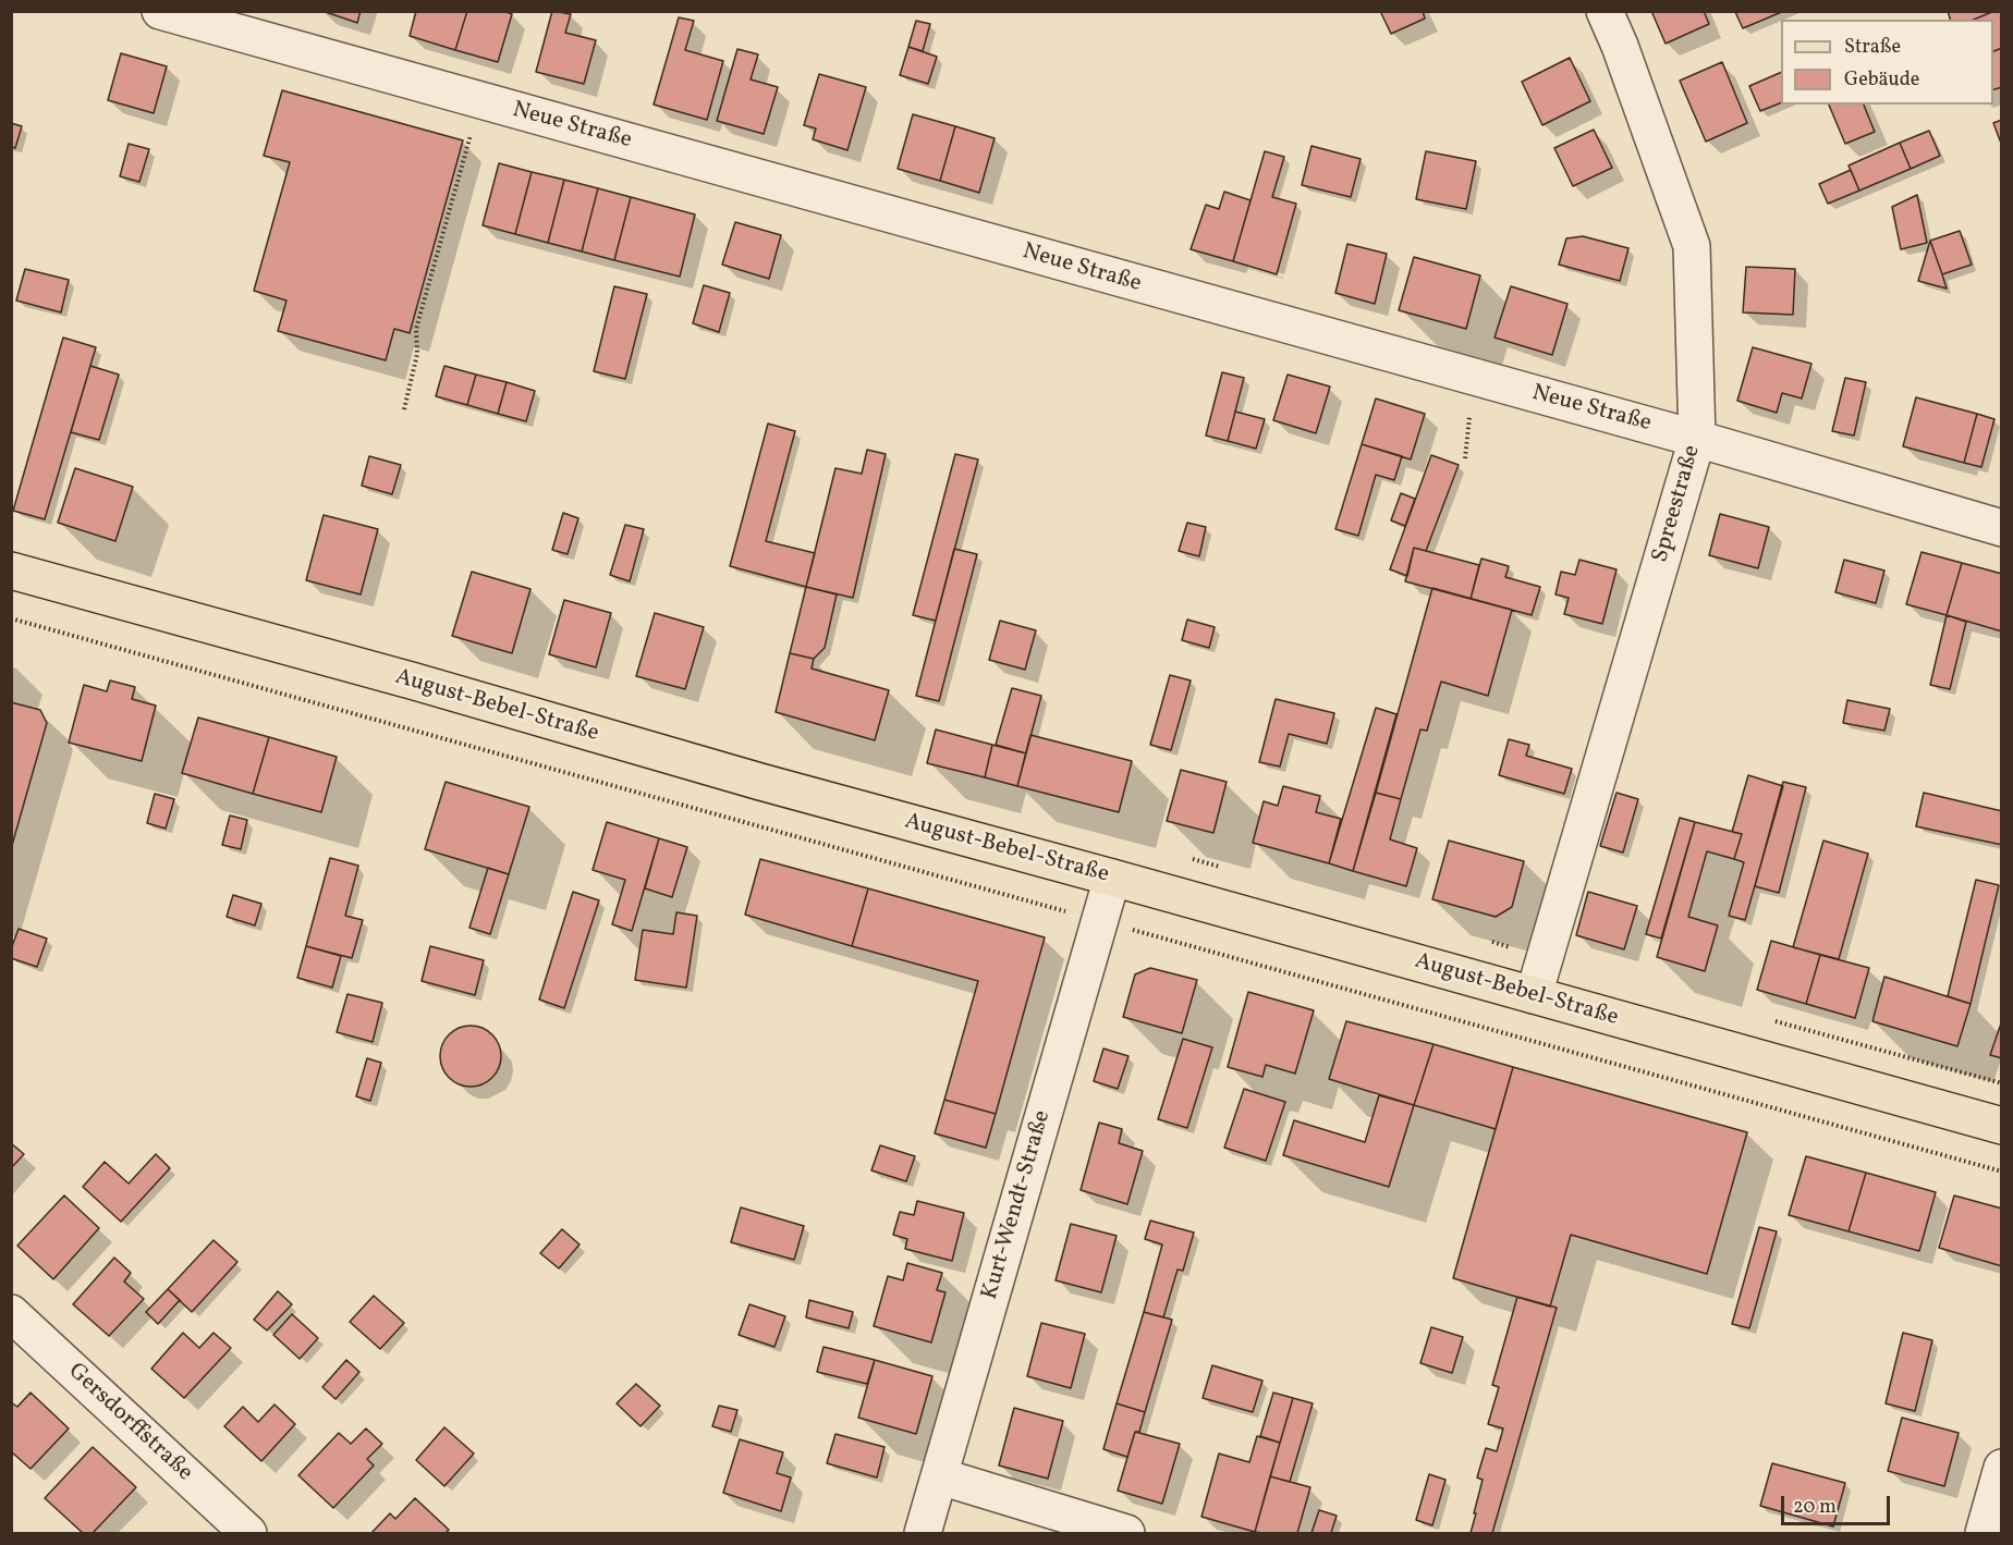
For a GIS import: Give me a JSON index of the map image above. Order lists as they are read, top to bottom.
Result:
{
  "streets": {
    "main road": ["August-Bebel-Straße"],
    "street": [
      "Neue Straße",
      "Spreestraße",
      "Kurt-Wendt-Straße",
      "Gersdorffstraße"
    ]
  },
  "crossings": [
    ["Neue Straße", "Spreestraße"],
    ["Spreestraße", "August-Bebel-Straße"],
    ["August-Bebel-Straße", "Kurt-Wendt-Straße"]
  ],
  "legend": ["Straße", "Gebäude"],
  "scale_bar": "20 m"
}
